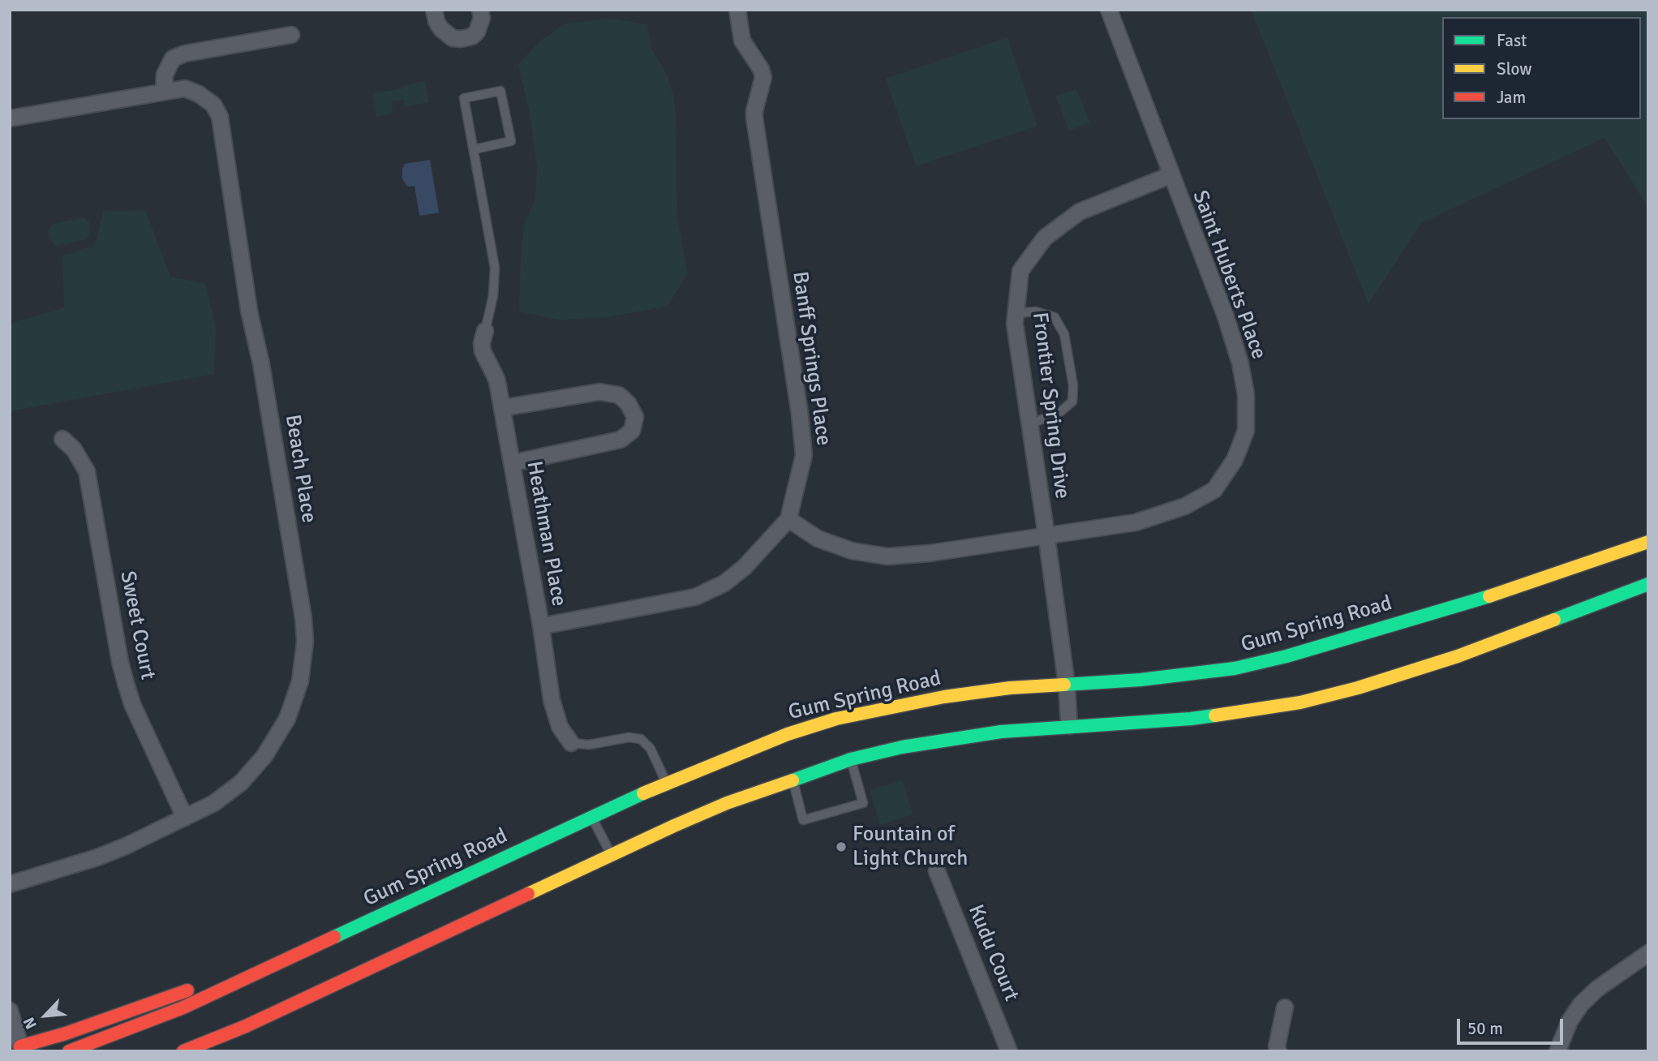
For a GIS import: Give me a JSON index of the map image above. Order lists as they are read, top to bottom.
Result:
{
  "streets": {
    "main road": ["Gum Spring Road"],
    "street": [
      "Saint Huberts Place",
      "Banff Springs Place",
      "Frontier Spring Drive",
      "Beach Place",
      "Heathman Place",
      "Sweet Court",
      "Kudu Court"
    ]
  },
  "crossings": [
    ["Saint Huberts Place", "Banff Springs Place"],
    ["Saint Huberts Place", "Frontier Spring Drive"],
    ["Banff Springs Place", "Heathman Place"],
    ["Frontier Spring Drive", "Gum Spring Road"],
    ["Beach Place", "Sweet Court"]
  ],
  "places": ["Fountain of Light Church"],
  "legend": ["Fast", "Slow", "Jam"],
  "scale_bar": "50 m",
  "north": "bottom left"
}
